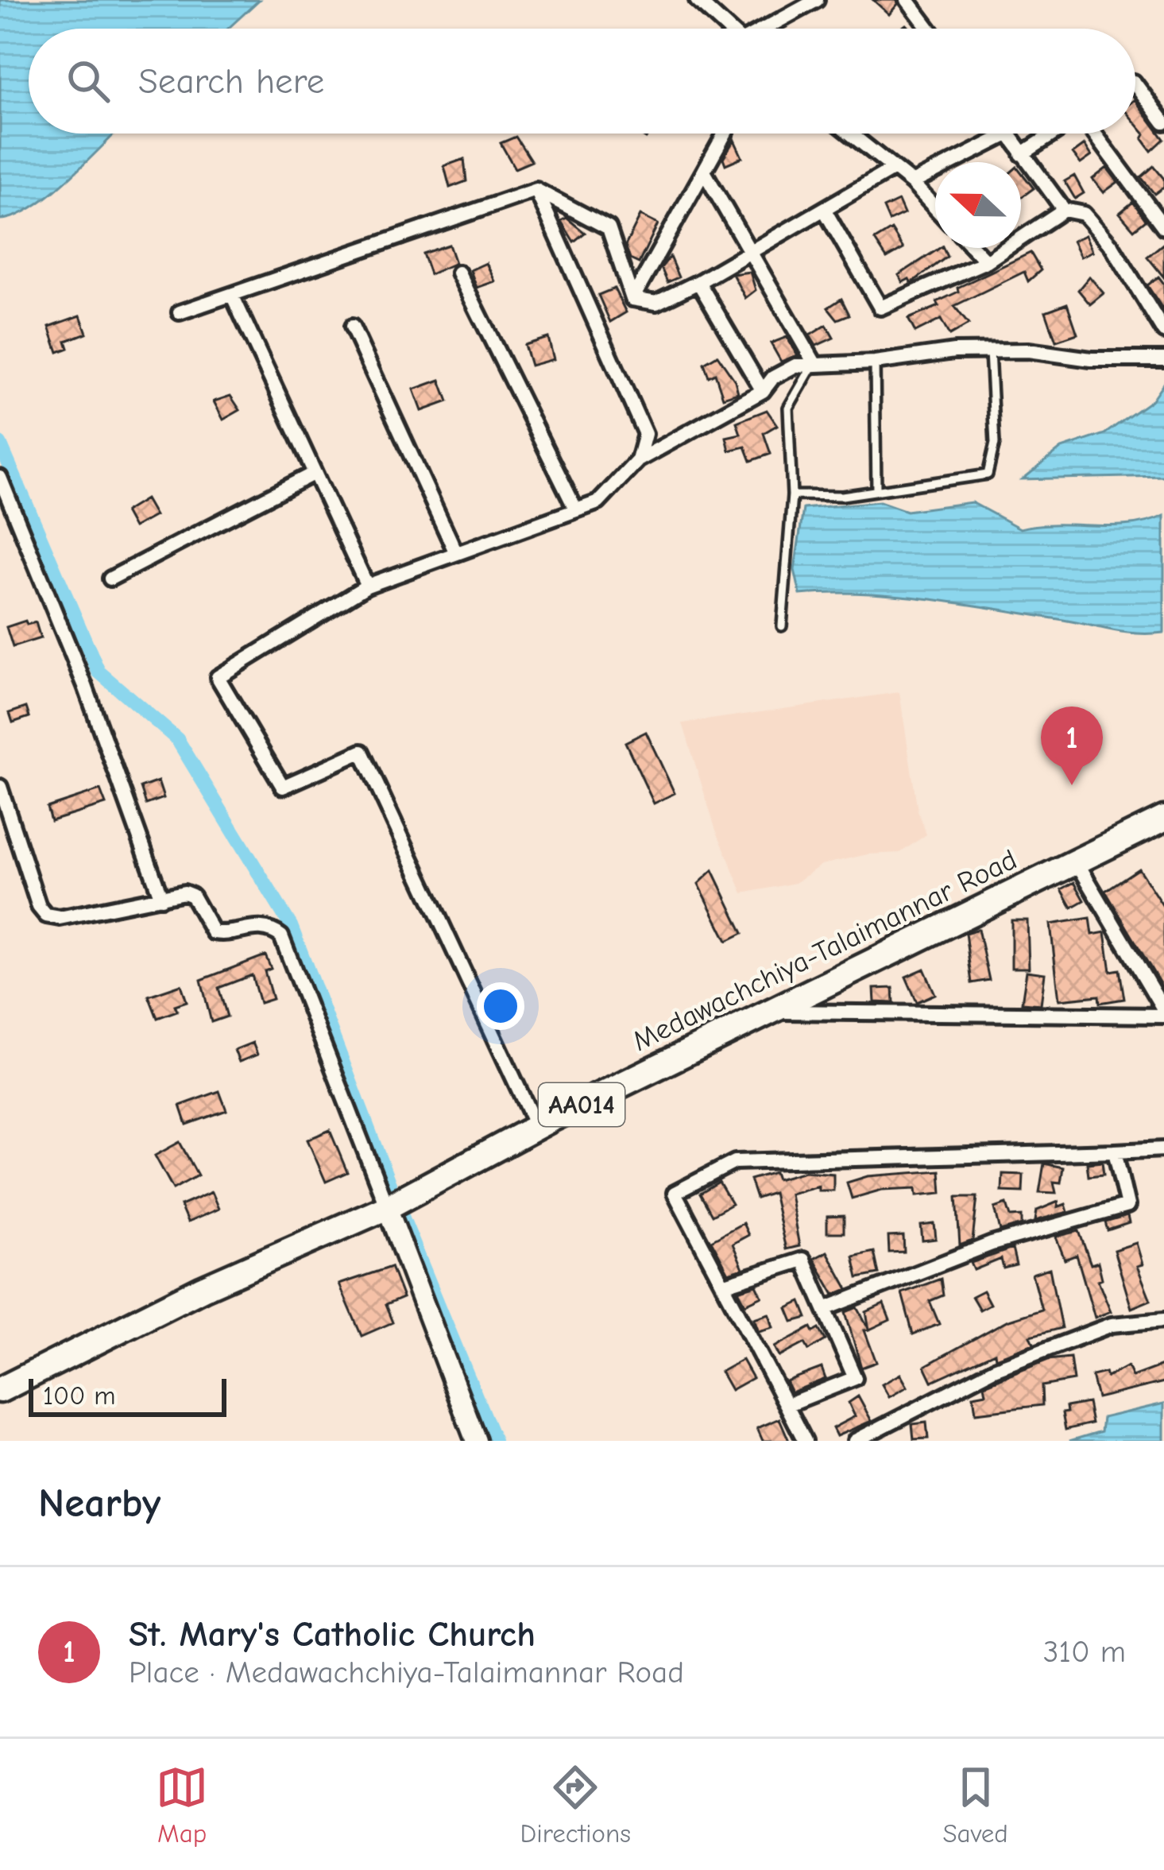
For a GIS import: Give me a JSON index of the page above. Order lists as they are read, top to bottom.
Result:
{
  "streets": {
    "highway": ["Medawachchiya-Talaimannar Road", "AA014"]
  },
  "scale_bar": "100 m",
  "north": "left",
  "page": {
    "search": "Search here",
    "pins": "1",
    "scale": "100 m",
    "heading": "Nearby",
    "list": [
      {
        "mark": "1",
        "name": "St. Mary's Catholic Church",
        "note": "Place · Medawachchiya-Talaimannar Road",
        "value": "310 m"
      }
    ],
    "nav": ["Map", "Directions", "Saved"]
  }
}
